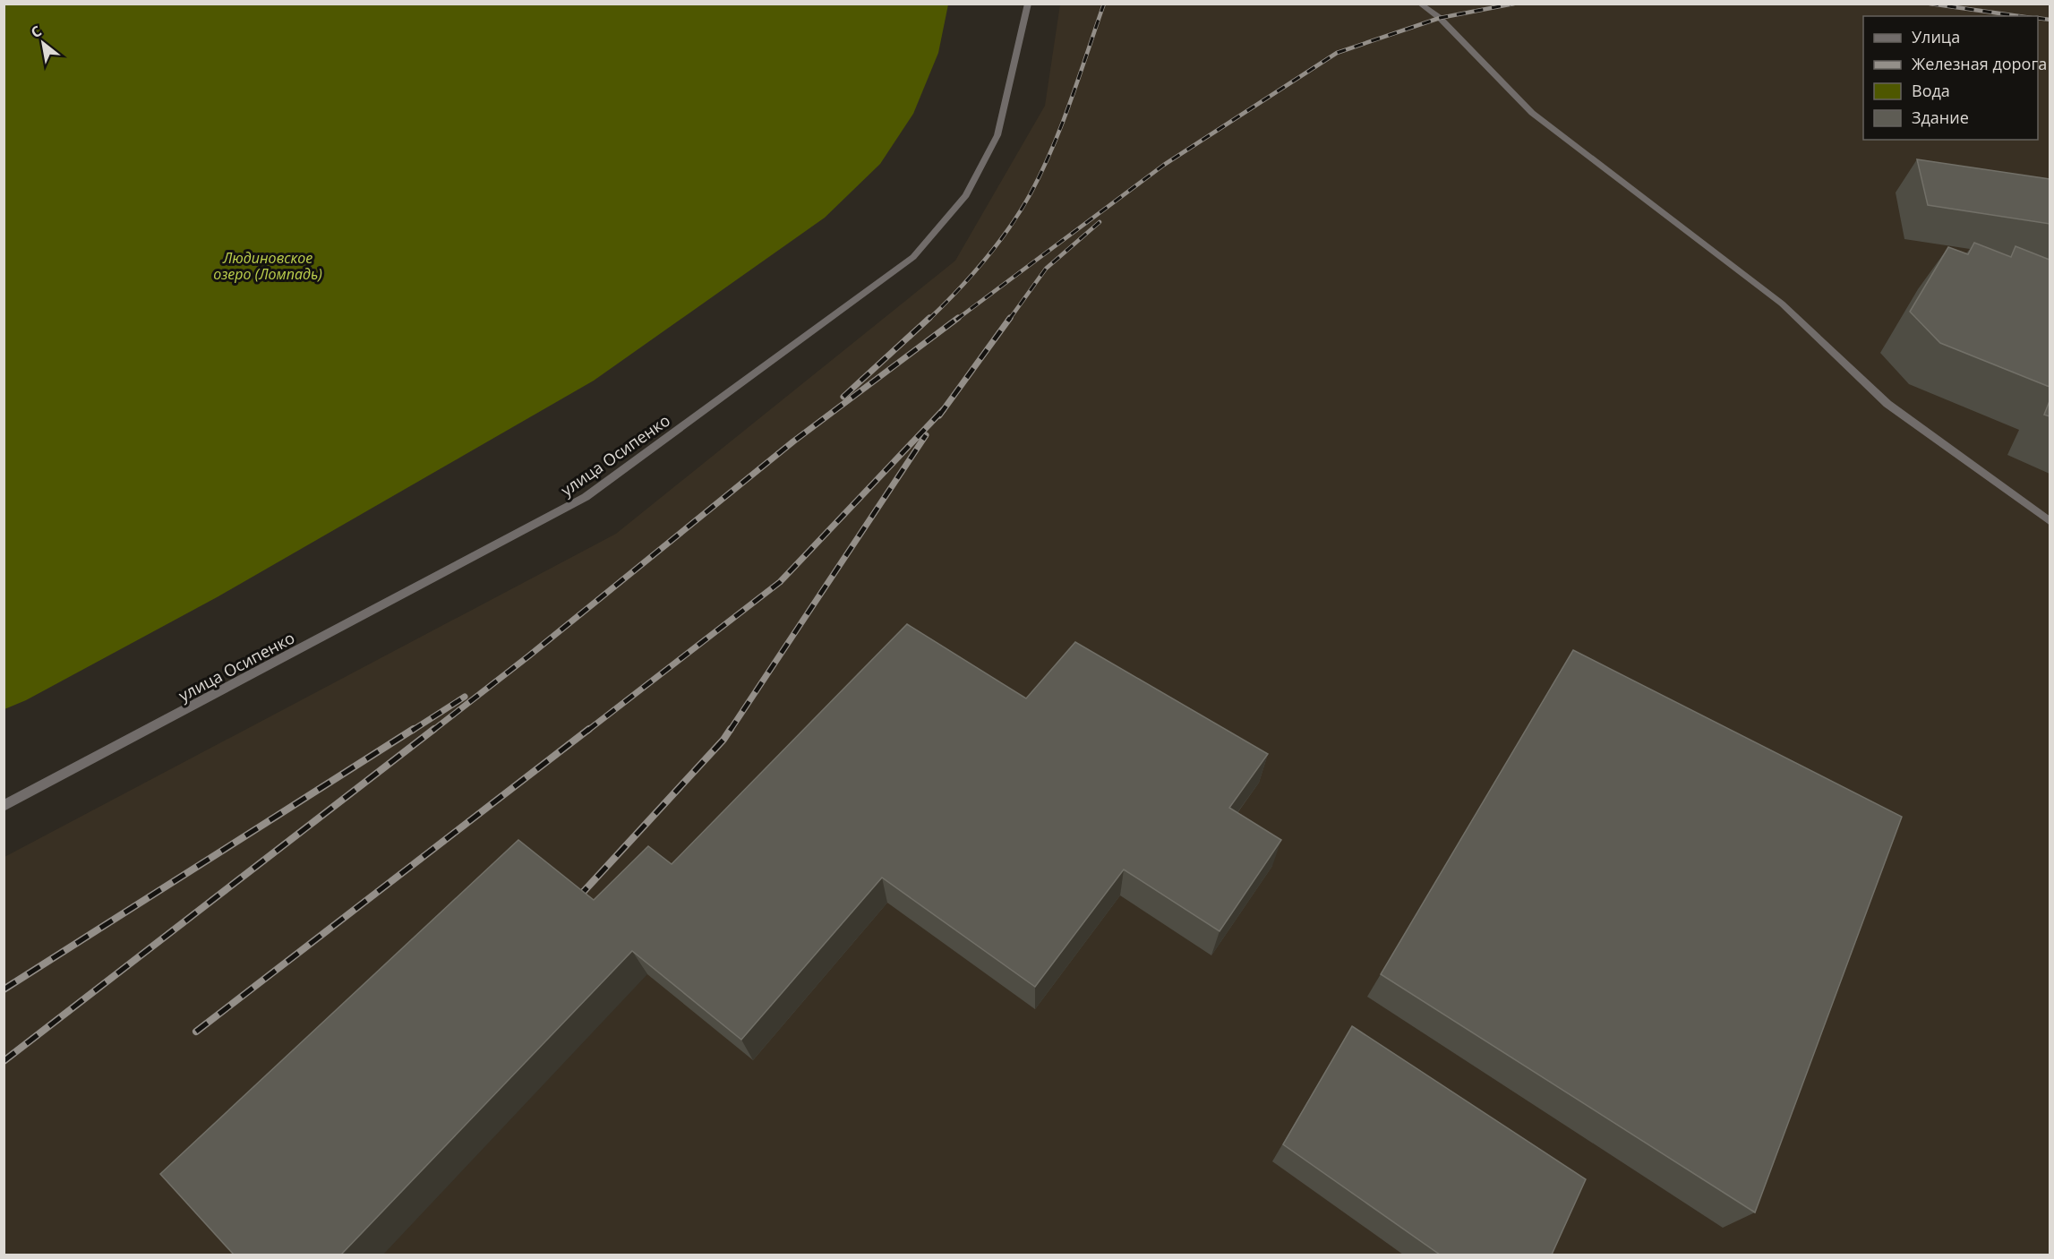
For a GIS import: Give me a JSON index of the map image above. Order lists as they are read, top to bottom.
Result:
{
  "streets": {
    "street": ["улица Осипенко"]
  },
  "water": ["Людиновское озеро (Ломпадь)"],
  "legend": [
    "Улица",
    "Железная дорога",
    "Вода",
    "Здание"
  ],
  "north": "top left"
}
